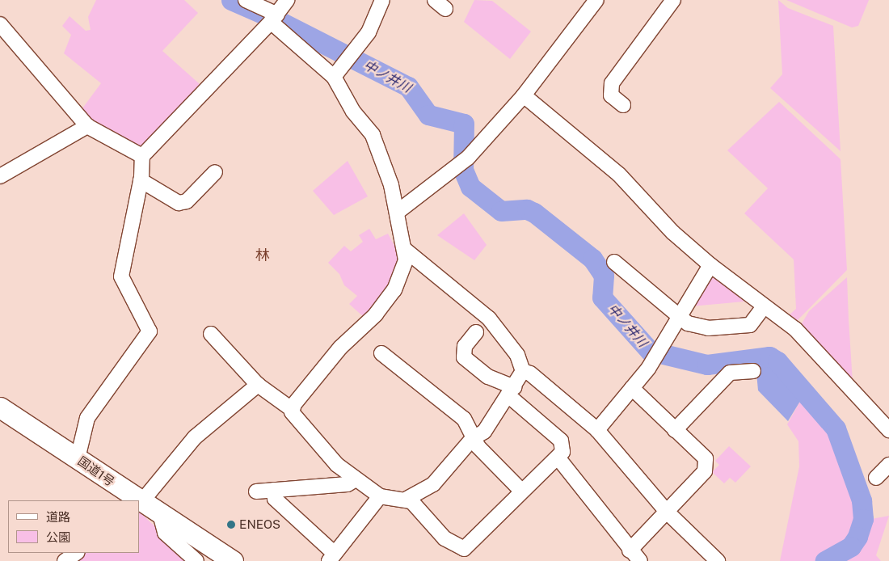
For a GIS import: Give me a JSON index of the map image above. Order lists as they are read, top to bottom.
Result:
{
  "streets": {
    "highway": ["国道1号"]
  },
  "districts": ["林"],
  "water": ["中ノ井川"],
  "places": ["ENEOS"],
  "legend": ["道路", "公園"]
}
